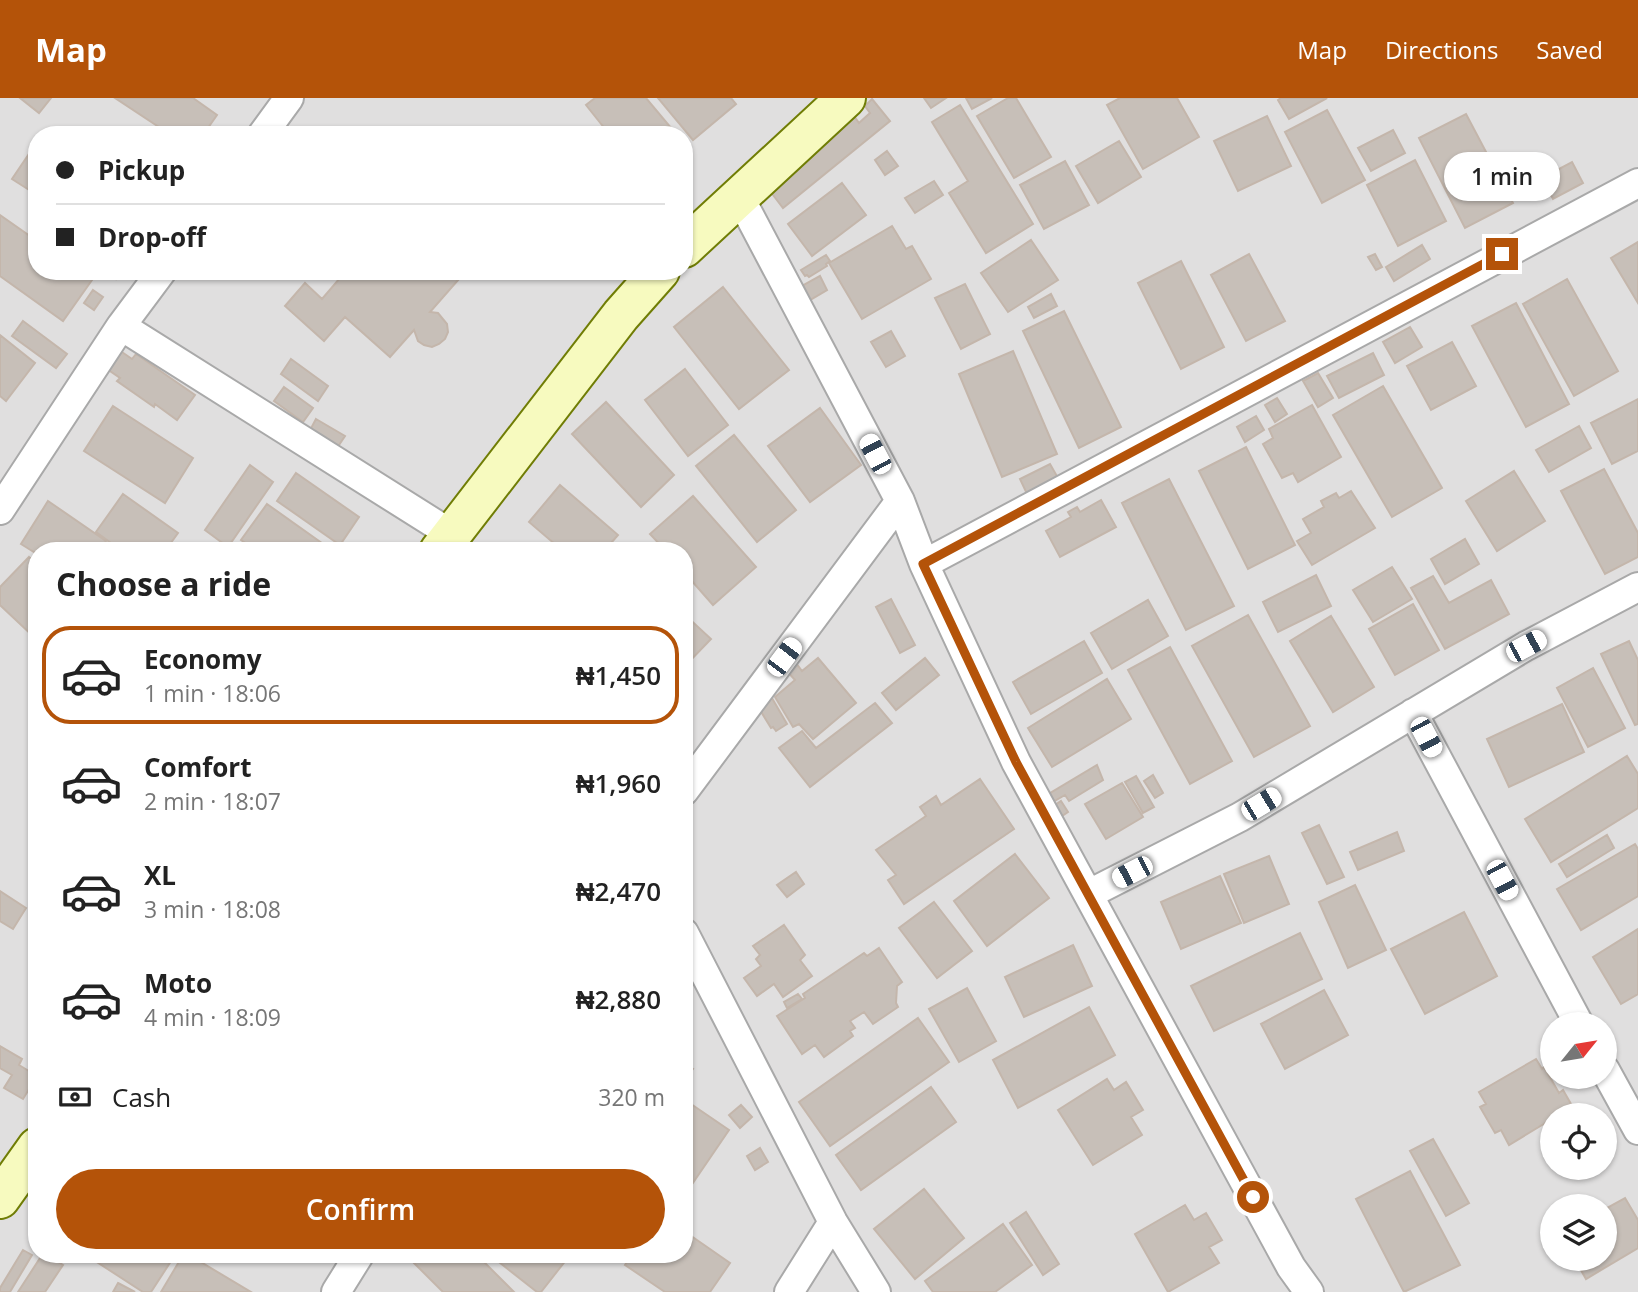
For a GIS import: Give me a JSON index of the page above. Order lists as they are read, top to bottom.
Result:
{
  "north": "top right",
  "page": {
    "header": "Map",
    "nav": ["Map", "Directions", "Saved"],
    "banner": ["Pickup", "Drop-off"],
    "bubble": "1 min",
    "heading": "Choose a ride",
    "list": [
      {
        "name": "Economy",
        "note": "1 min · 18:06",
        "value": "₦1,450"
      },
      {
        "name": "Comfort",
        "note": "2 min · 18:07",
        "value": "₦1,960"
      },
      {
        "name": "XL",
        "note": "3 min · 18:08",
        "value": "₦2,470"
      },
      {
        "name": "Moto",
        "note": "4 min · 18:09",
        "value": "₦2,880"
      }
    ],
    "pay": ["Cash", "320 m"],
    "buttons": "Confirm"
  }
}
